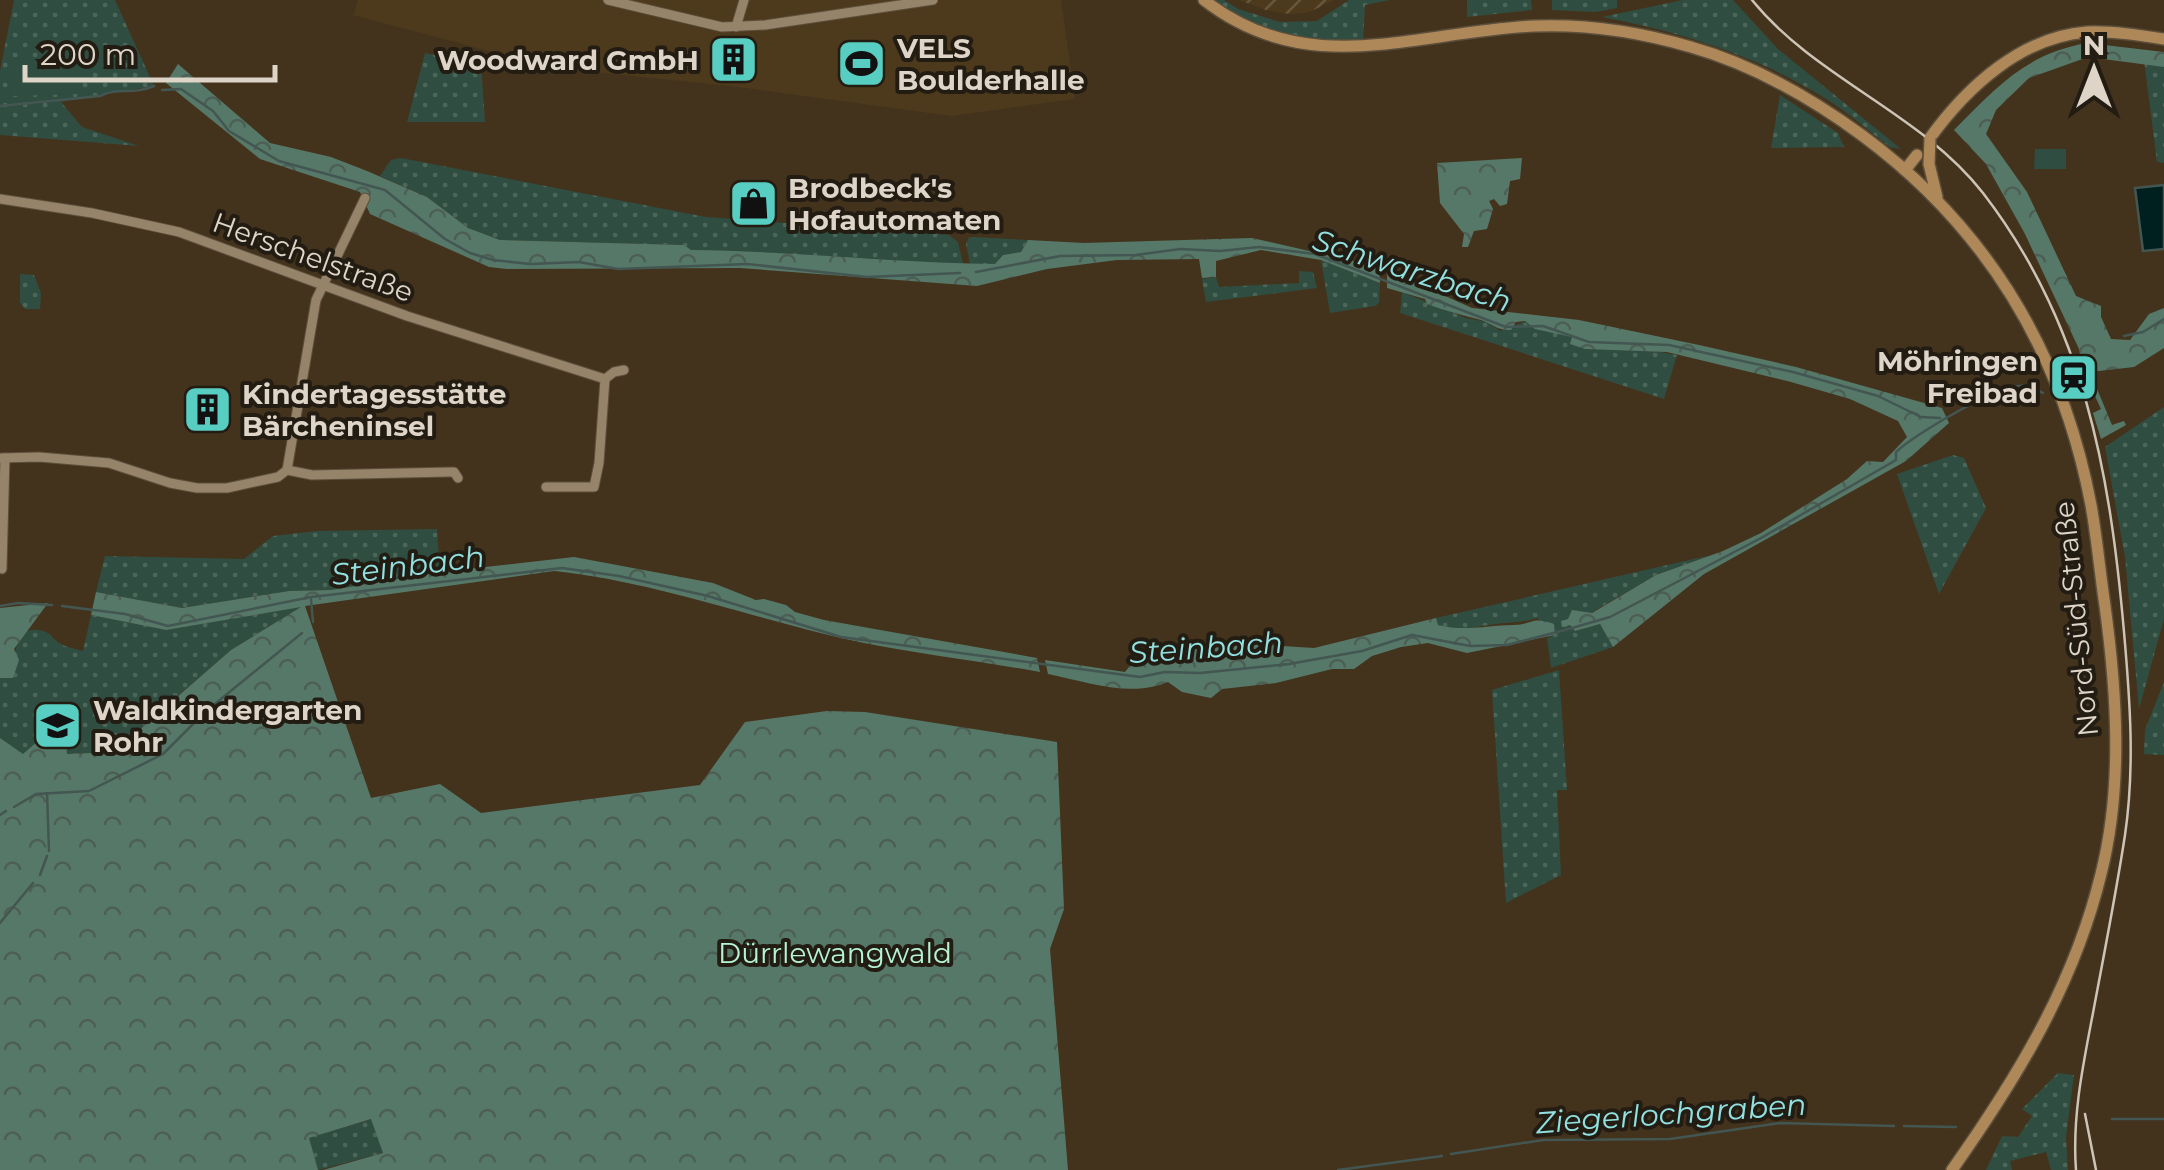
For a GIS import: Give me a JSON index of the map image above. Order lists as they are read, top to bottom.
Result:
{
  "streets": {
    "main road": ["Nord-Süd-Straße"],
    "street": ["Herschelstraße"]
  },
  "water": ["Schwarzbach", "Steinbach", "Ziegerlochgraben"],
  "parks": ["Dürrlewangwald"],
  "places": {
    "building": ["Woodward GmbH", "Kindertagesstätte Bärcheninsel"],
    "sports": ["VELS Boulderhalle"],
    "shop": ["Brodbeck's Hofautomaten"],
    "station": ["Möhringen Freibad"],
    "school or university": ["Waldkindergarten Rohr"]
  },
  "scale_bar": "200 m",
  "north": "top"
}
